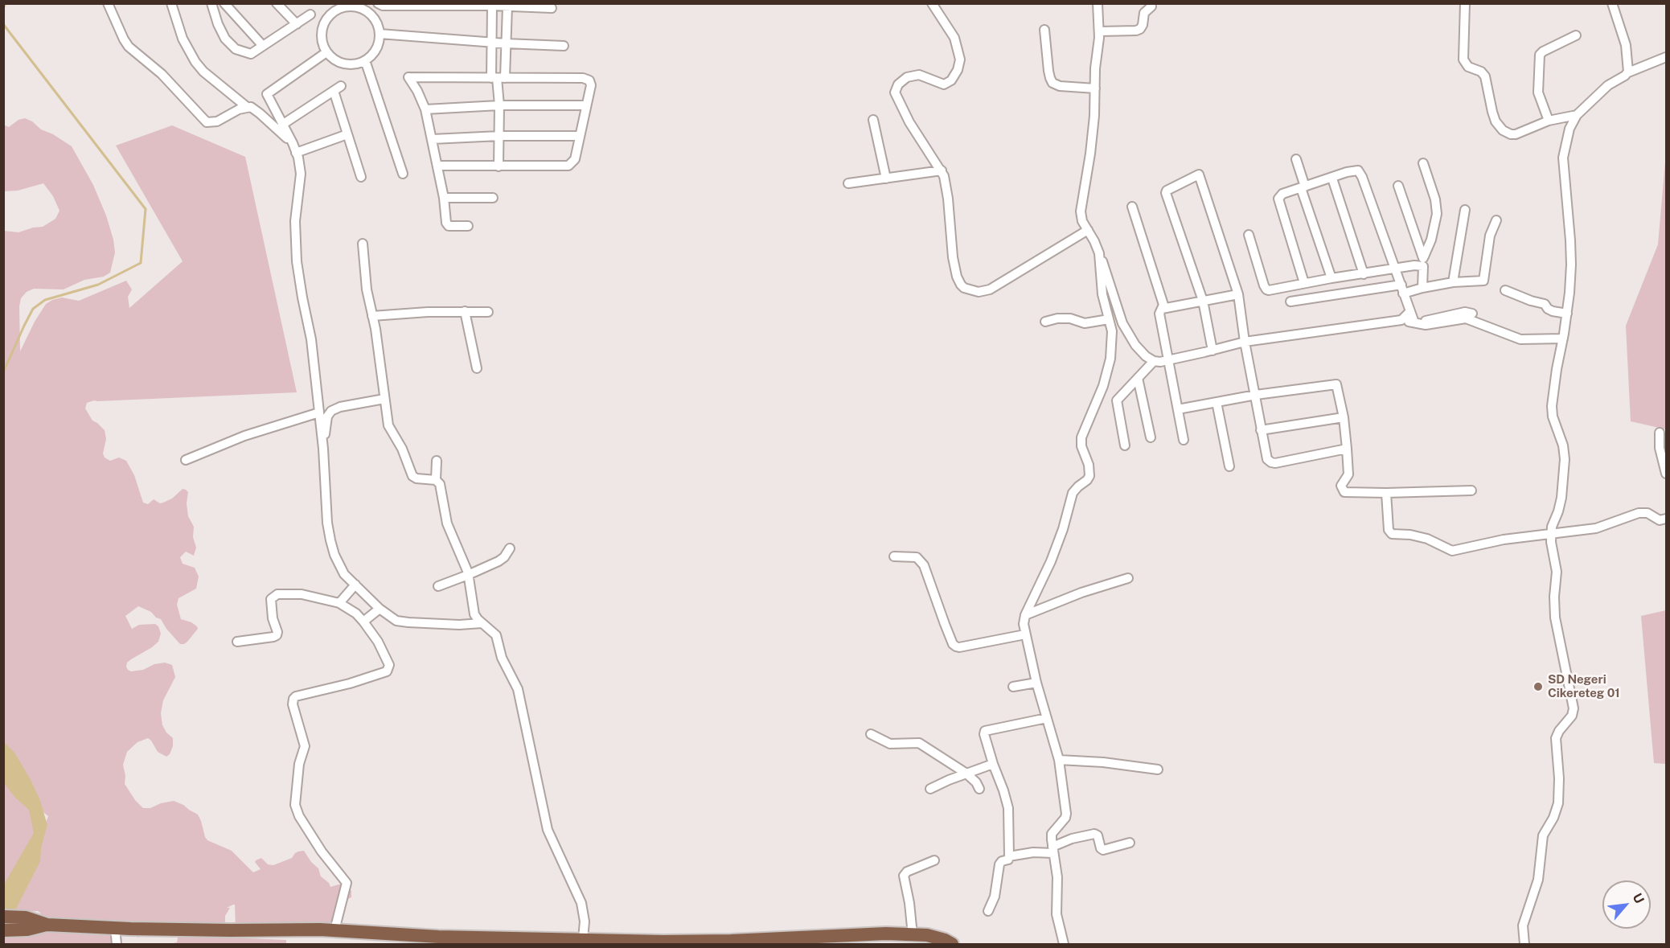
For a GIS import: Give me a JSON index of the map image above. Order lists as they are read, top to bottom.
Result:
{
  "places": ["SD Negeri Cikereteg 01"],
  "north": "top right"
}
